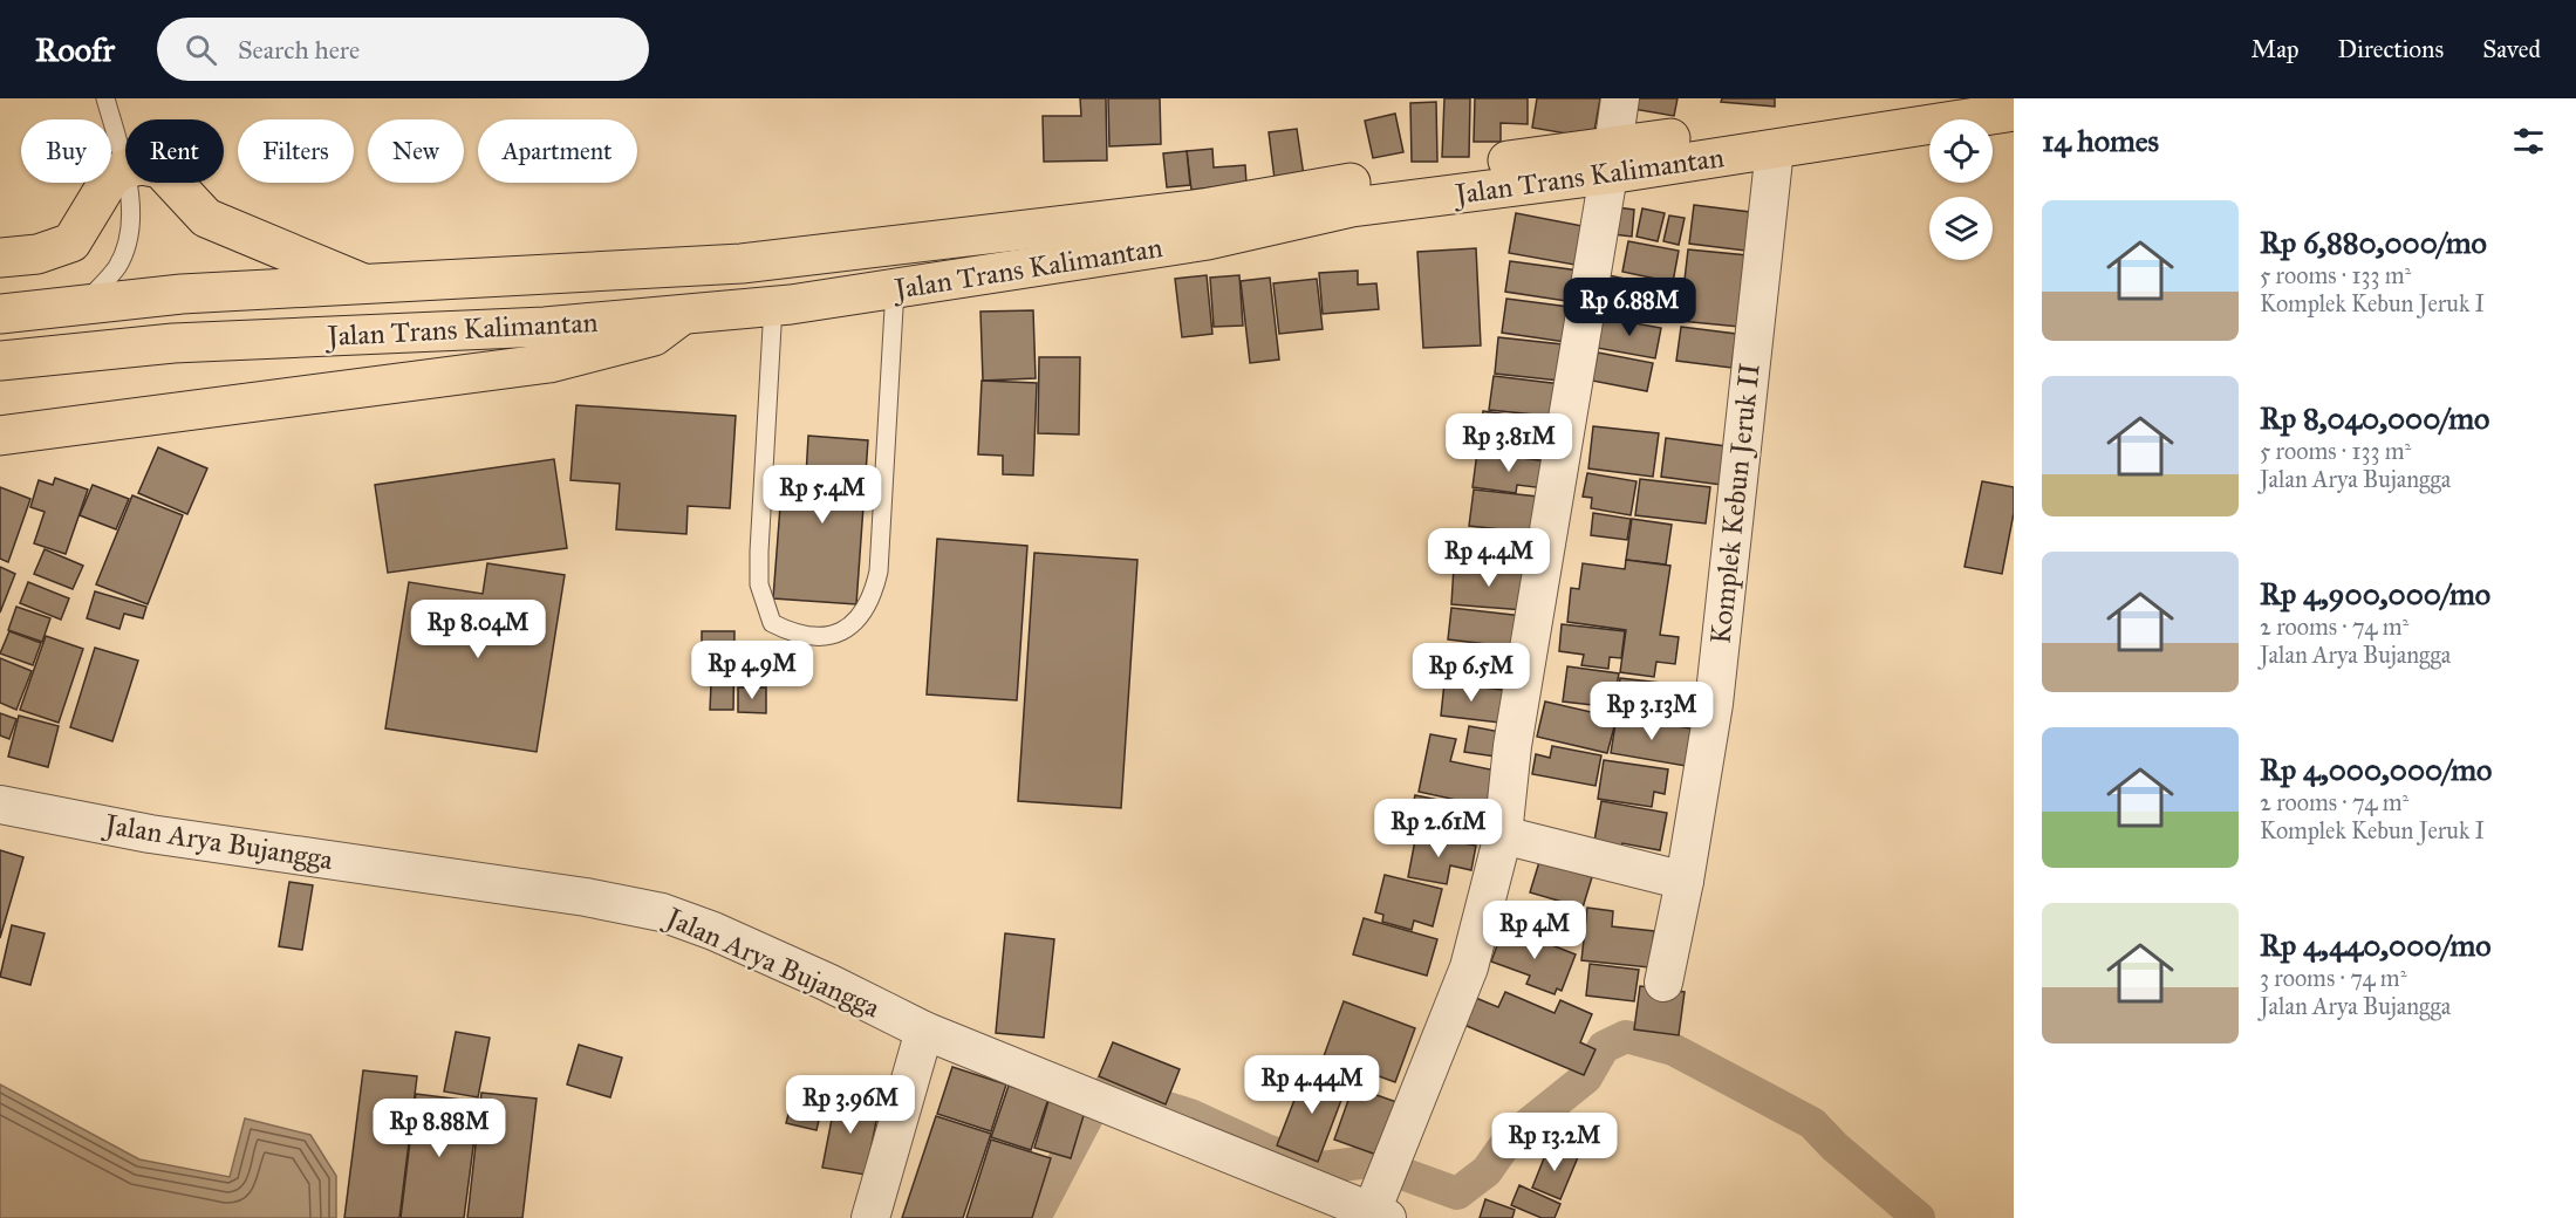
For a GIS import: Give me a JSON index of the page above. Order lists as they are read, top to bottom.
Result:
{
  "streets": {
    "main road": ["Jalan Trans Kalimantan"],
    "street": ["Komplek Kebun Jeruk II", "Jalan Arya Bujangga"]
  },
  "crossings": [
    ["Jalan Trans Kalimantan", "Komplek Kebun Jeruk II"]
  ],
  "page": {
    "header": "Roofr",
    "search": "Search here",
    "nav": ["Map", "Directions", "Saved"],
    "heading": "14 homes",
    "chip": [
      "Buy",
      "Rent",
      "Filters",
      "New",
      "Apartment"
    ],
    "list": [
      {
        "name": "Rp 6,880,000/mo",
        "note": "5 rooms · 133 m² · Komplek Kebun Jeruk I"
      },
      {
        "name": "Rp 8,040,000/mo",
        "note": "5 rooms · 133 m² · Jalan Arya Bujangga"
      },
      {
        "name": "Rp 4,900,000/mo",
        "note": "2 rooms · 74 m² · Jalan Arya Bujangga"
      },
      {
        "name": "Rp 4,000,000/mo",
        "note": "2 rooms · 74 m² · Komplek Kebun Jeruk I"
      },
      {
        "name": "Rp 4,440,000/mo",
        "note": "3 rooms · 74 m² · Jalan Arya Bujangga"
      }
    ],
    "price": [
      "Rp 6.88M",
      "Rp 3.81M",
      "Rp 5.4M",
      "Rp 4.4M",
      "Rp 8.04M",
      "Rp 4.9M",
      "Rp 6.5M",
      "Rp 3.13M",
      "Rp 2.61M",
      "Rp 4M",
      "Rp 4.44M",
      "Rp 3.96M",
      "Rp 8.88M",
      "Rp 13.2M"
    ]
  }
}
